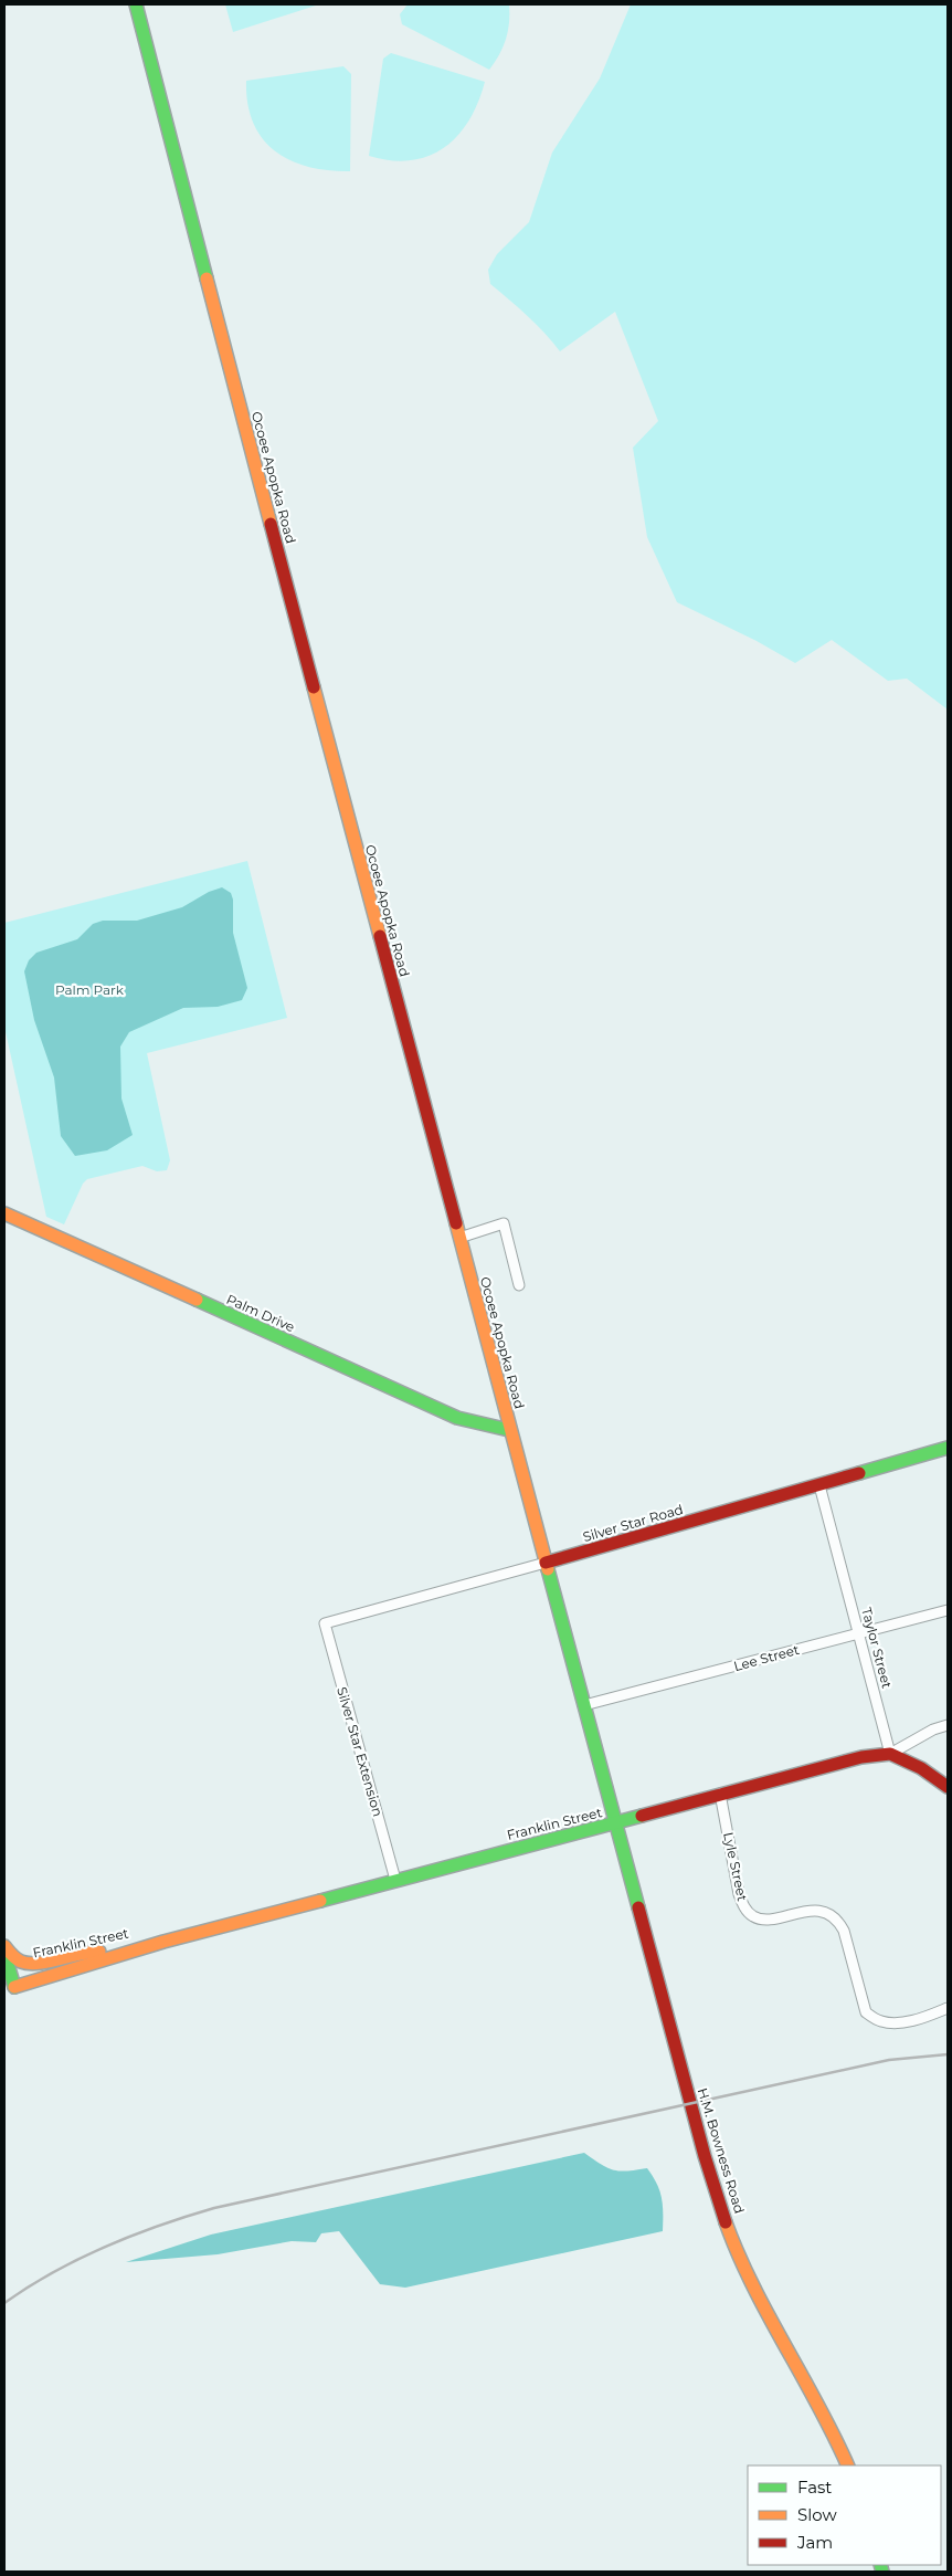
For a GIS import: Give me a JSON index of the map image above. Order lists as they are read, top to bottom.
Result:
{
  "streets": {
    "main road": [
      "Ocoee Apopka Road",
      "Palm Drive",
      "Silver Star Road",
      "Franklin Street",
      "H.M. Bowness Road"
    ],
    "street": [
      "Taylor Street",
      "Lee Street",
      "Silver Star Extension",
      "Lyle Street"
    ]
  },
  "crossings": [
    ["Ocoee Apopka Road", "Palm Drive"],
    ["Ocoee Apopka Road", "Silver Star Road"],
    ["Ocoee Apopka Road", "Lee Street"],
    ["Ocoee Apopka Road", "Franklin Street"],
    ["Ocoee Apopka Road", "H.M. Bowness Road"],
    ["Silver Star Road", "Taylor Street"],
    ["Silver Star Road", "Silver Star Extension"],
    ["Taylor Street", "Lee Street"],
    ["Taylor Street", "Franklin Street"],
    ["Silver Star Extension", "Franklin Street"],
    ["Franklin Street", "Lyle Street"],
    ["Franklin Street", "H.M. Bowness Road"]
  ],
  "parks": ["Palm Park"],
  "legend": ["Fast", "Slow", "Jam"]
}
